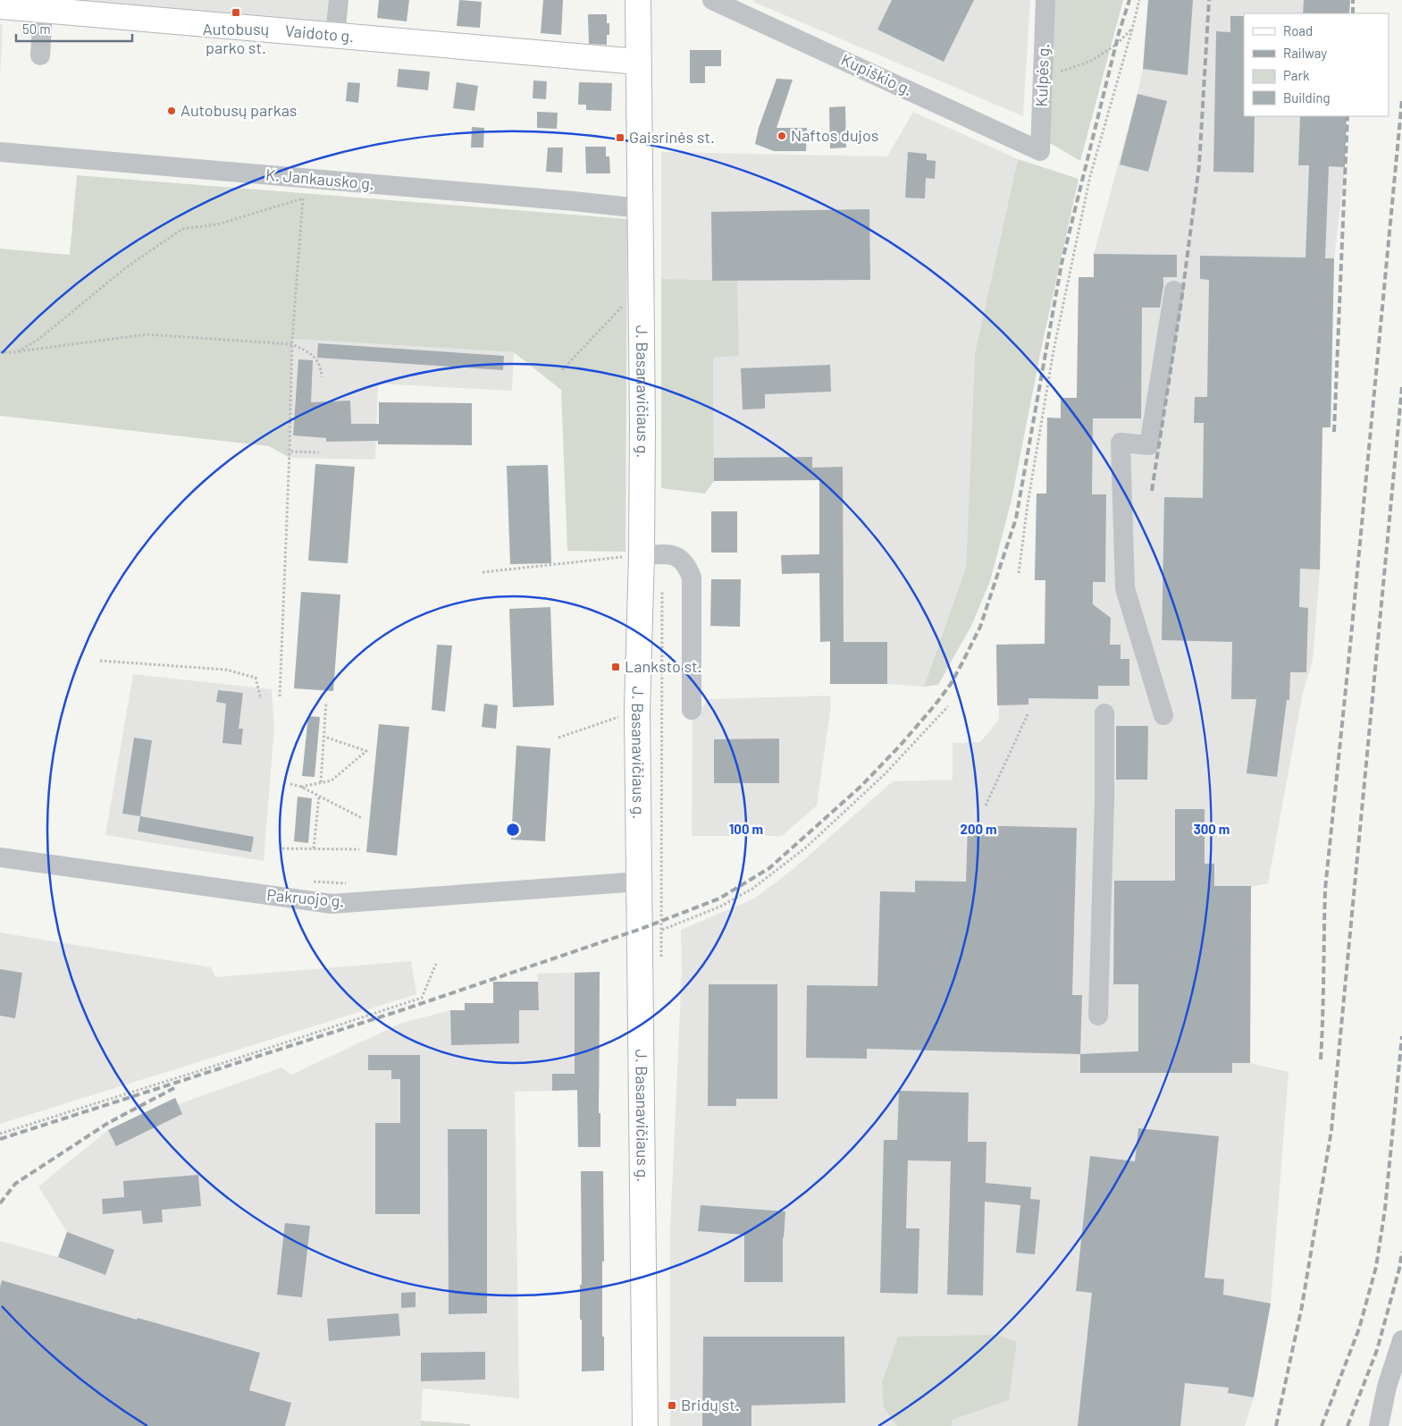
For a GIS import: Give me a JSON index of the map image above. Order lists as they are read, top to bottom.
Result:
{
  "streets": {
    "main road": ["Vaidoto g.", "J. Basanavičiaus g."],
    "street": [
      "Kupiškio g.",
      "Kulpės g.",
      "K. Jankausko g.",
      "Pakruojo g."
    ]
  },
  "crossings": [
    ["Vaidoto g.", "J. Basanavičiaus g."],
    ["Kupiškio g.", "Kulpės g."],
    ["K. Jankausko g.", "J. Basanavičiaus g."],
    ["J. Basanavičiaus g.", "Pakruojo g."]
  ],
  "places": {
    "transit": [
      "Autobusų parko st.",
      "Gaisrinės st.",
      "Lanksto st.",
      "Bridų st."
    ],
    "other": ["Autobusų parkas", "Naftos dujos"]
  },
  "legend": [
    "Road",
    "Railway",
    "Park",
    "Building"
  ],
  "scale_bar": "50 m",
  "rings": ["100 m", "200 m", "300 m"]
}
